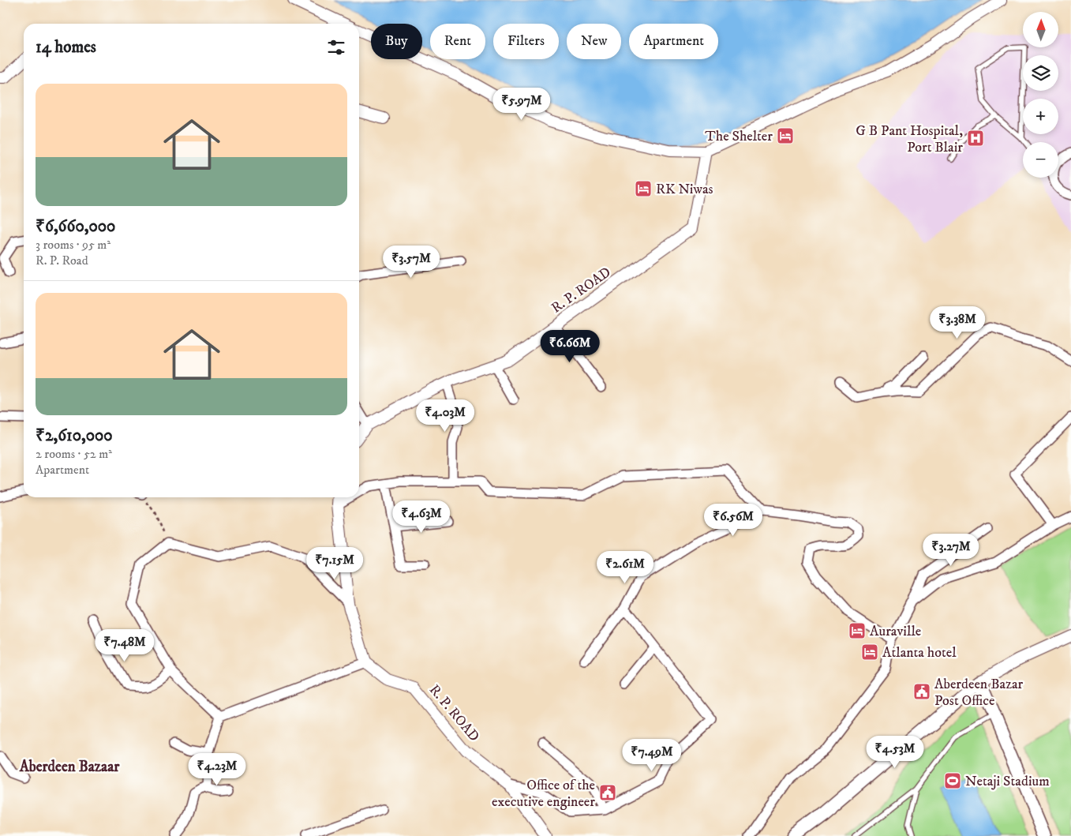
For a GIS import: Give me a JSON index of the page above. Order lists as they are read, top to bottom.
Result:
{
  "streets": {
    "street": ["R. P. ROAD"]
  },
  "districts": ["Aberdeen Bazaar"],
  "places": {
    "hotel": [
      "The Shelter",
      "RK Niwas",
      "Auraville",
      "Atlanta hotel"
    ],
    "hospital": ["G B Pant Hospital, Port Blair"],
    "public building": ["Aberdeen Bazar Post Office", "Office of the executive engineer"],
    "sports": ["Netaji Stadium"]
  },
  "north": "top",
  "page": {
    "map_buttons": ["+", "−"],
    "chip": [
      "Buy",
      "Rent",
      "Filters",
      "New",
      "Apartment"
    ],
    "heading": "14 homes",
    "list": [
      {
        "name": "₹6,660,000",
        "note": "3 rooms · 95 m² · R. P. Road"
      },
      {
        "name": "₹2,610,000",
        "note": "2 rooms · 52 m² · Apartment"
      }
    ],
    "price": [
      "₹5.97M",
      "₹3.57M",
      "₹3.38M",
      "₹6.66M",
      "₹4.03M",
      "₹4.63M",
      "₹6.56M",
      "₹3.27M",
      "₹7.15M",
      "₹2.61M",
      "₹7.48M",
      "₹4.53M",
      "₹7.49M",
      "₹4.23M"
    ]
  }
}
